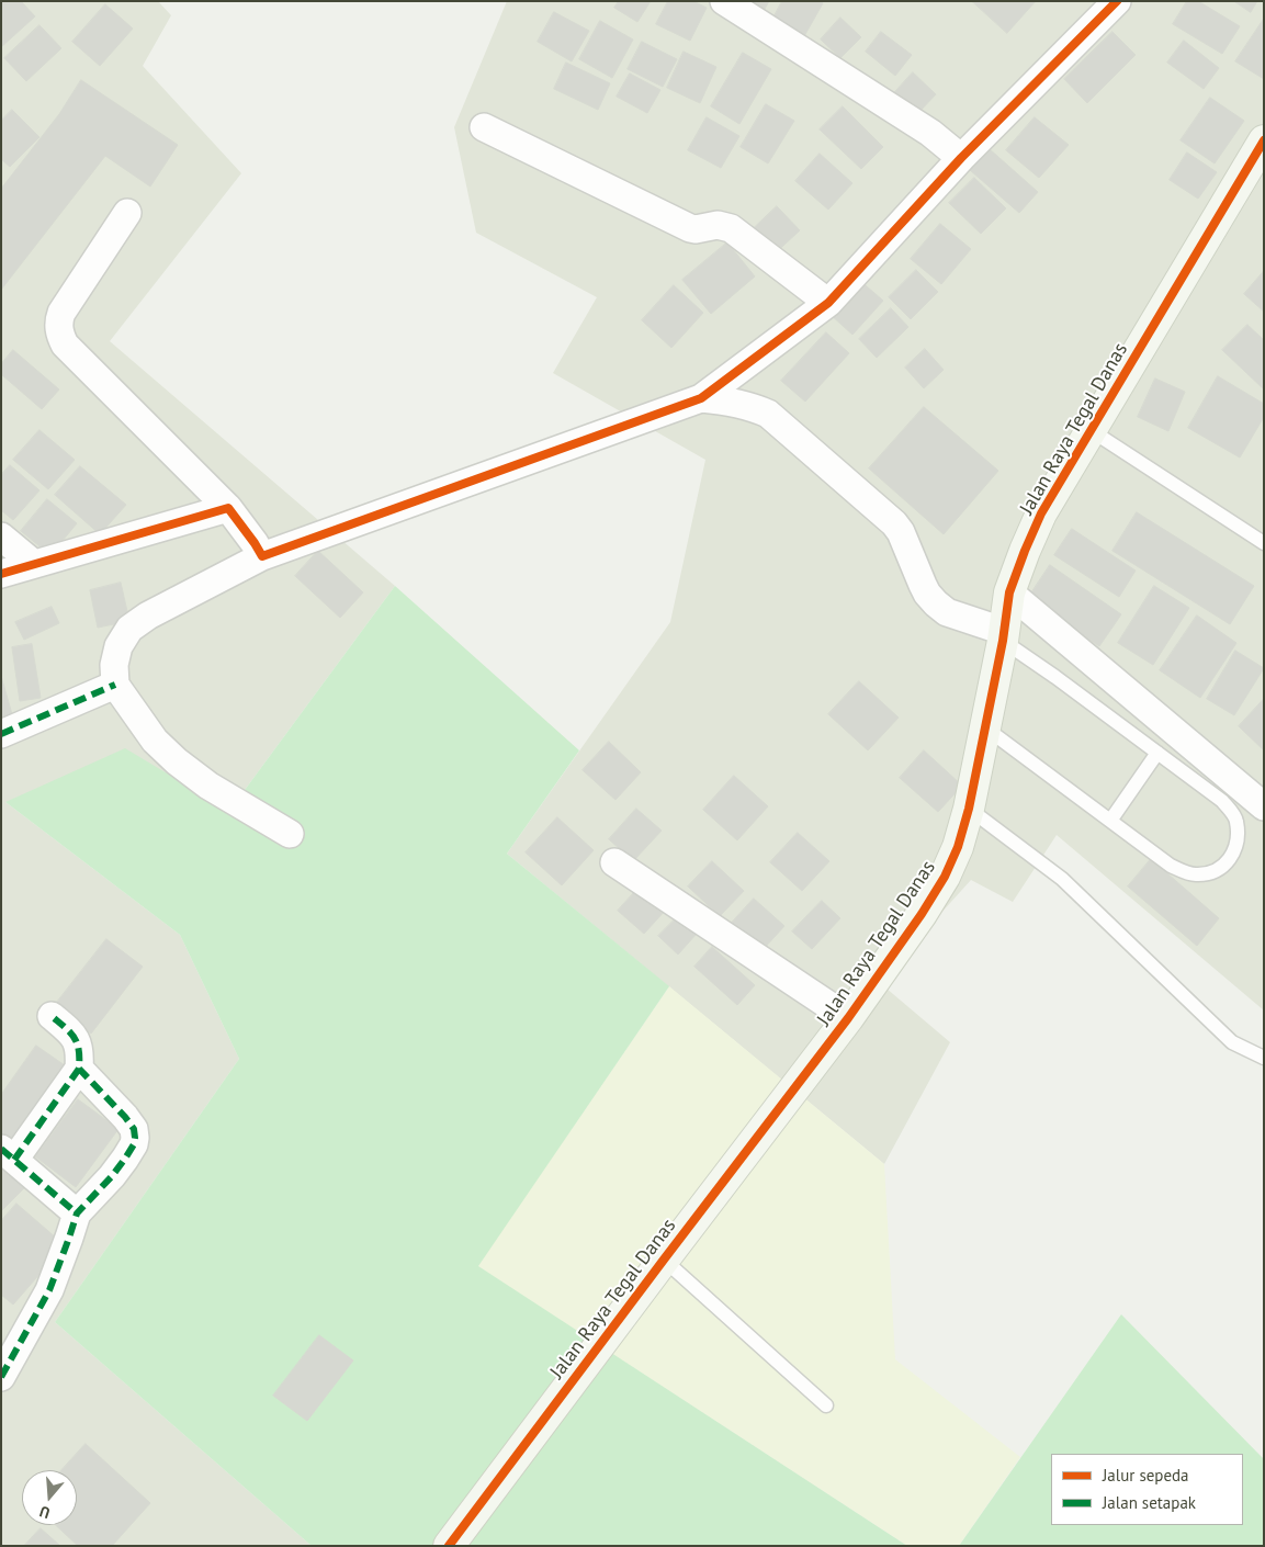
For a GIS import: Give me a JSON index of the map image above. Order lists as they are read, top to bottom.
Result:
{
  "streets": {
    "street": ["Jalan Raya Tegal Danas"]
  },
  "legend": ["Jalur sepeda", "Jalan setapak"],
  "north": "bottom"
}
